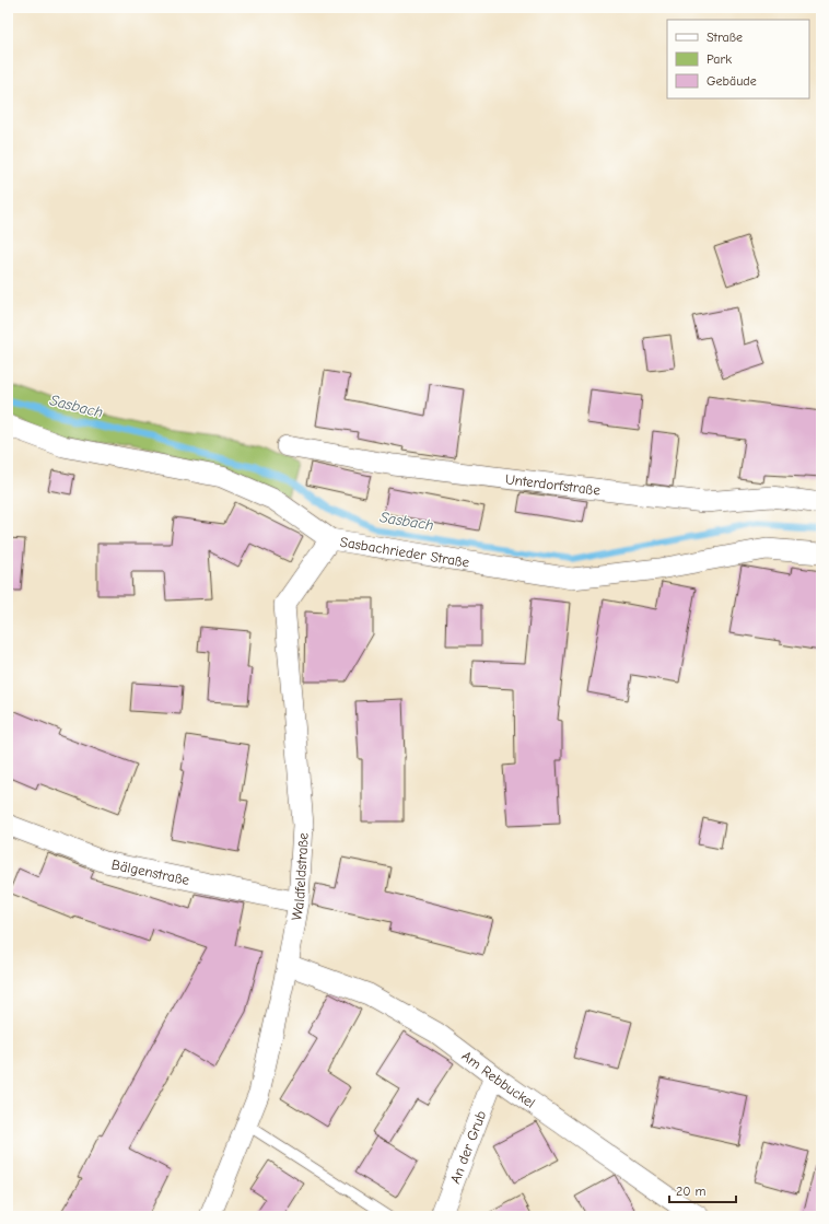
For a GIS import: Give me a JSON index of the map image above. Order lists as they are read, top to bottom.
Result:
{
  "streets": {
    "street": [
      "Unterdorfstraße",
      "Sasbachrieder Straße",
      "Bälgenstraße",
      "Waldfeldstraße",
      "Am Rebbuckel",
      "An der Grub"
    ]
  },
  "crossings": [
    ["Sasbachrieder Straße", "Waldfeldstraße"],
    ["Bälgenstraße", "Waldfeldstraße"],
    ["Waldfeldstraße", "Am Rebbuckel"],
    ["Am Rebbuckel", "An der Grub"]
  ],
  "water": ["Sasbach"],
  "legend": ["Straße", "Park", "Gebäude"],
  "scale_bar": "20 m"
}
